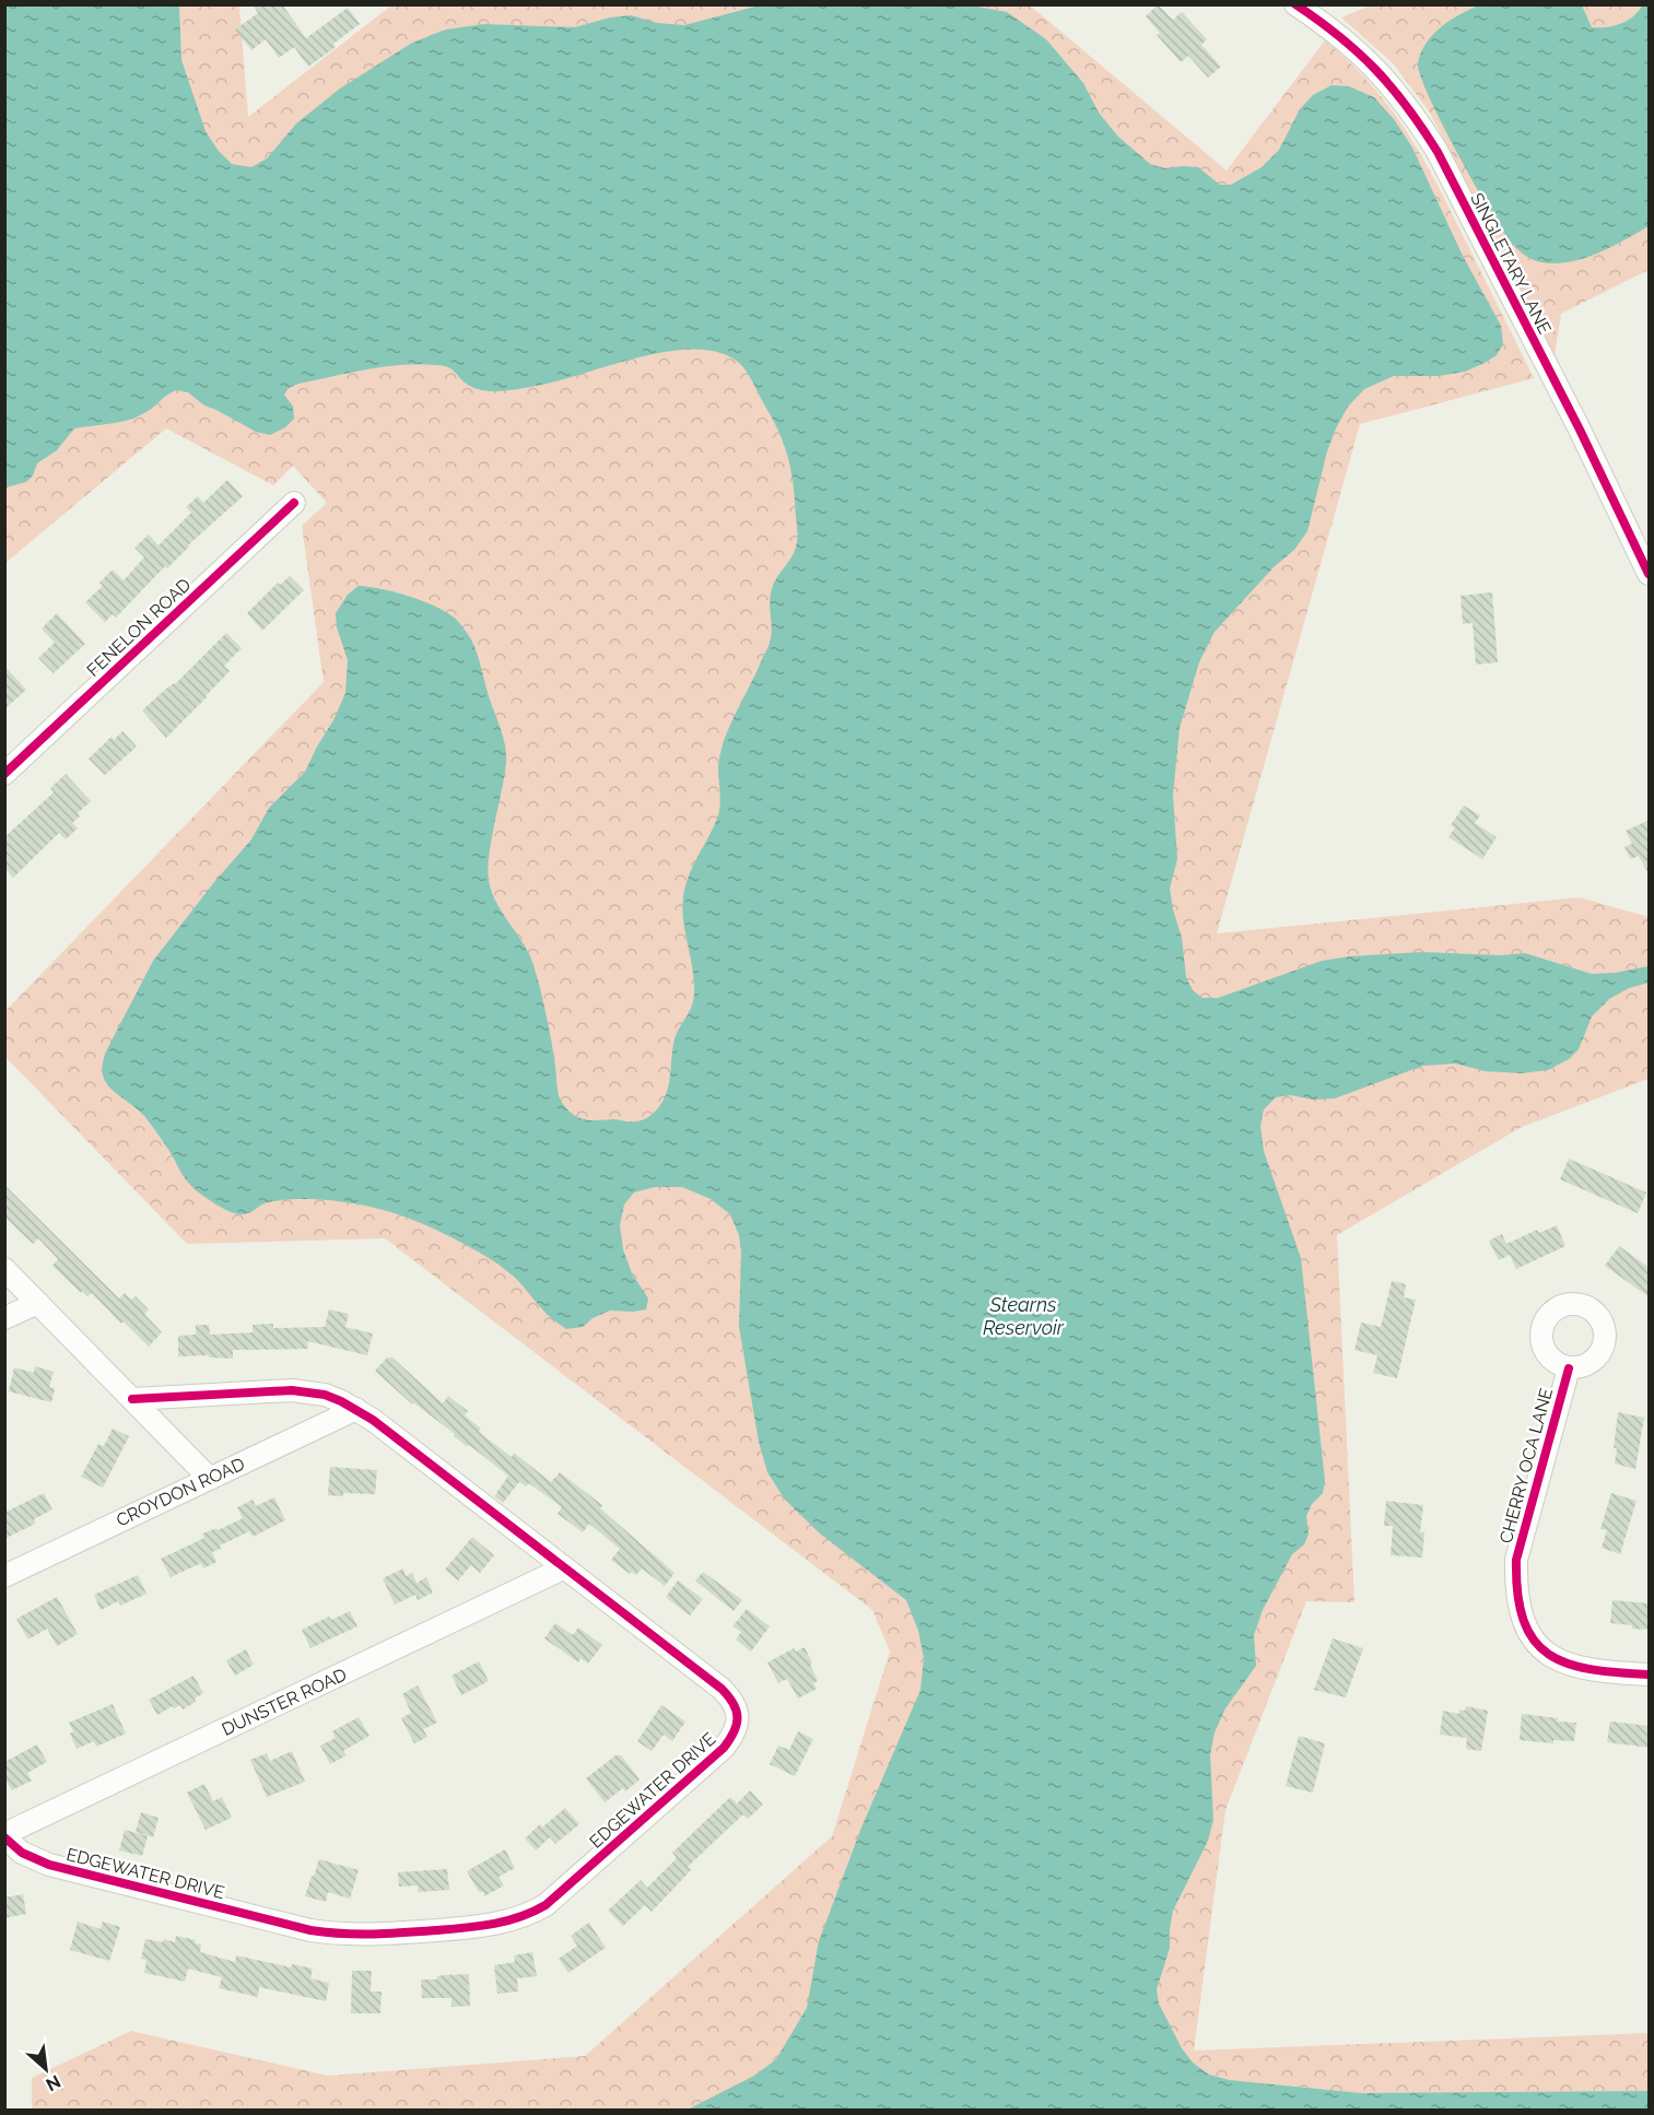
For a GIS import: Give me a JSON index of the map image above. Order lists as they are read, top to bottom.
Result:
{
  "streets": {
    "street": [
      "SINGLETARY LANE",
      "FENELON ROAD",
      "CHERRY OCA LANE",
      "CROYDON ROAD",
      "DUNSTER ROAD",
      "EDGEWATER DRIVE"
    ]
  },
  "crossings": [
    ["CROYDON ROAD", "EDGEWATER DRIVE"],
    ["DUNSTER ROAD", "EDGEWATER DRIVE"]
  ],
  "water": ["Stearns Reservoir"],
  "north": "bottom right"
}
